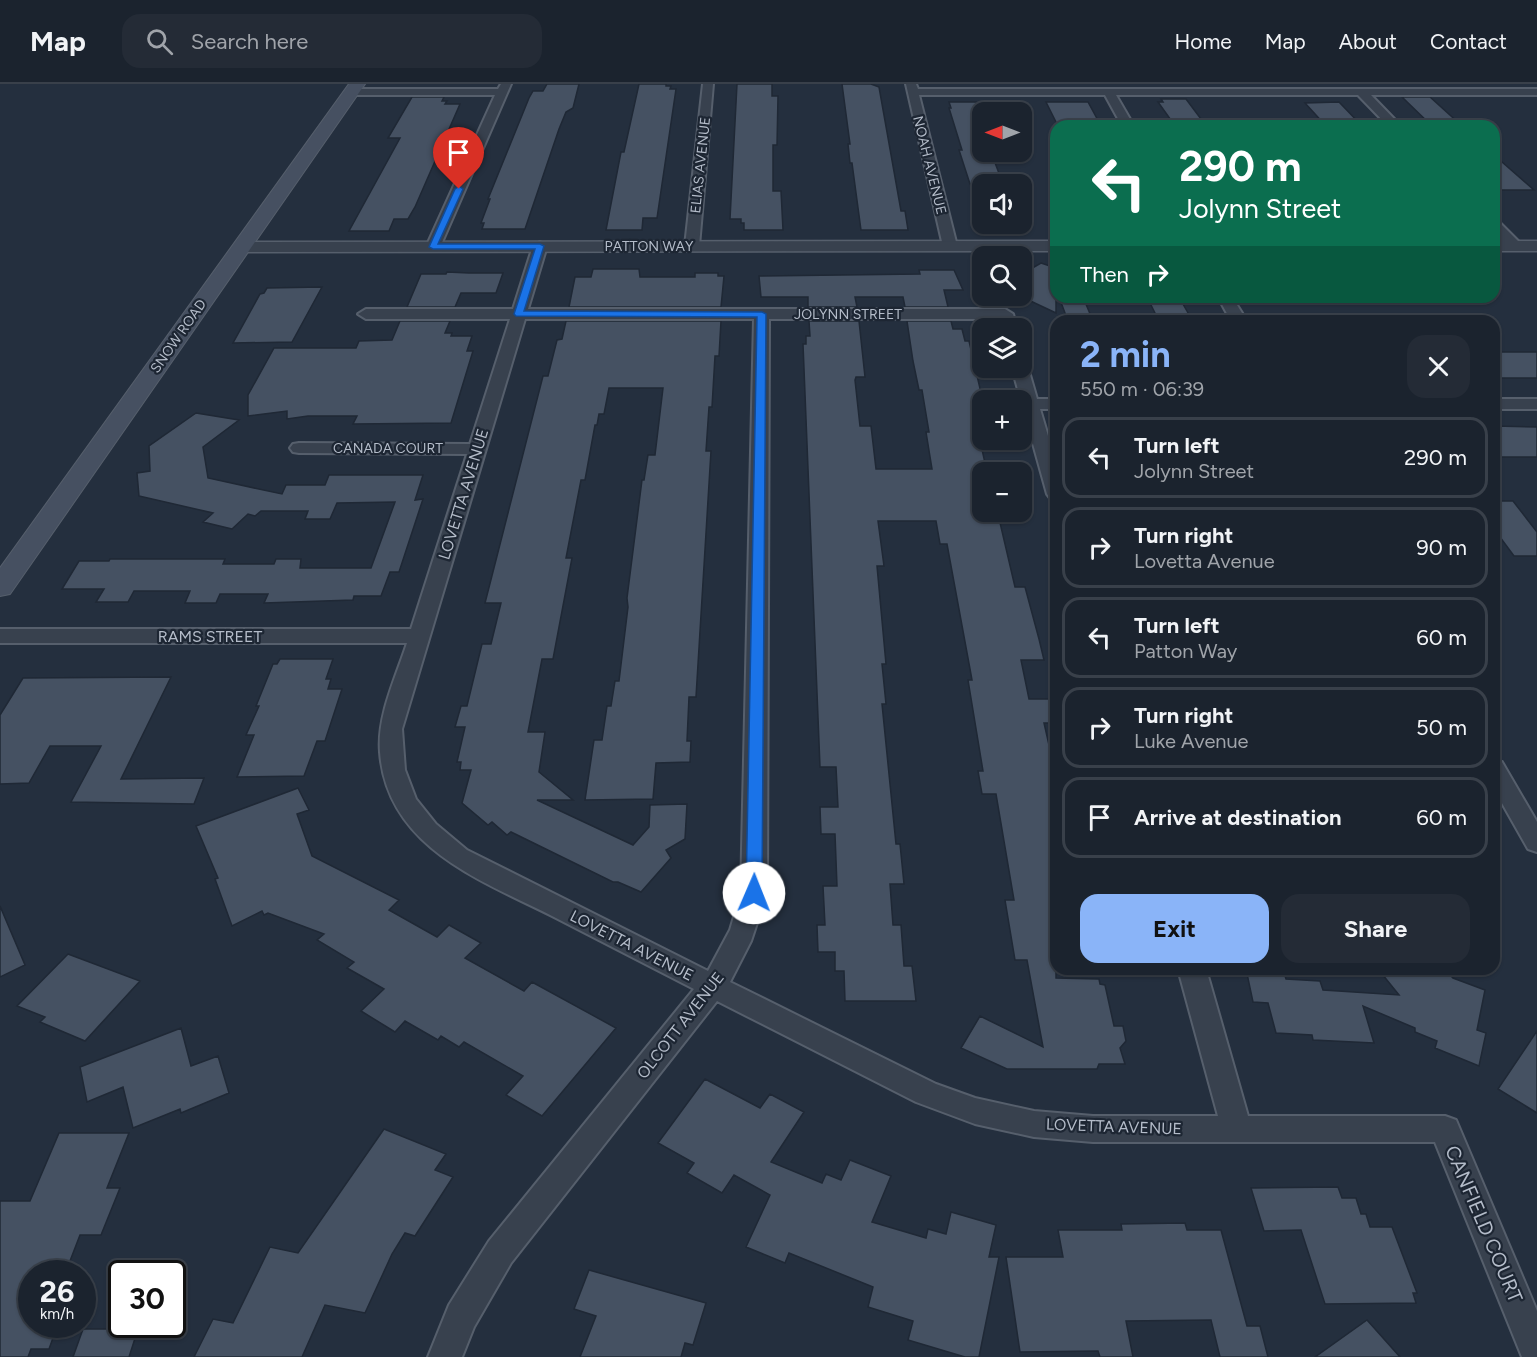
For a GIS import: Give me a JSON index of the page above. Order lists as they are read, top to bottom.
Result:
{
  "streets": {
    "main road": ["SNOW ROAD"],
    "street": [
      "ELIAS AVENUE",
      "NOAH AVENUE",
      "PATTON WAY",
      "JOLYNN STREET",
      "CANADA COURT",
      "LOVETTA AVENUE",
      "RAMS STREET",
      "OLCOTT AVENUE",
      "CANFIELD COURT"
    ]
  },
  "crossings": [
    ["ELIAS AVENUE", "PATTON WAY"],
    ["NOAH AVENUE", "PATTON WAY"],
    ["PATTON WAY", "SNOW ROAD"],
    ["PATTON WAY", "LOVETTA AVENUE"],
    ["JOLYNN STREET", "LOVETTA AVENUE"],
    ["JOLYNN STREET", "OLCOTT AVENUE"],
    ["CANADA COURT", "LOVETTA AVENUE"],
    ["LOVETTA AVENUE", "RAMS STREET"],
    ["LOVETTA AVENUE", "OLCOTT AVENUE"],
    ["LOVETTA AVENUE", "CANFIELD COURT"]
  ],
  "north": "left",
  "page": {
    "header": "Map",
    "search": "Search here",
    "nav": [
      "Home",
      "Map",
      "About",
      "Contact"
    ],
    "map_buttons": ["+", "−"],
    "turn": ["290 m", "Jolynn Street"],
    "then": "Then",
    "heading": ["2 min", "550 m · 06:39"],
    "list": [
      {
        "name": "Turn left",
        "note": "Jolynn Street",
        "value": "290 m"
      },
      {
        "name": "Turn right",
        "note": "Lovetta Avenue",
        "value": "90 m"
      },
      {
        "name": "Turn left",
        "note": "Patton Way",
        "value": "60 m"
      },
      {
        "name": "Turn right",
        "note": "Luke Avenue",
        "value": "50 m"
      },
      {
        "name": "Arrive at destination",
        "value": "60 m"
      }
    ],
    "buttons": ["Exit", "Share"],
    "speed": "26 km/h",
    "limit": "30"
  }
}
